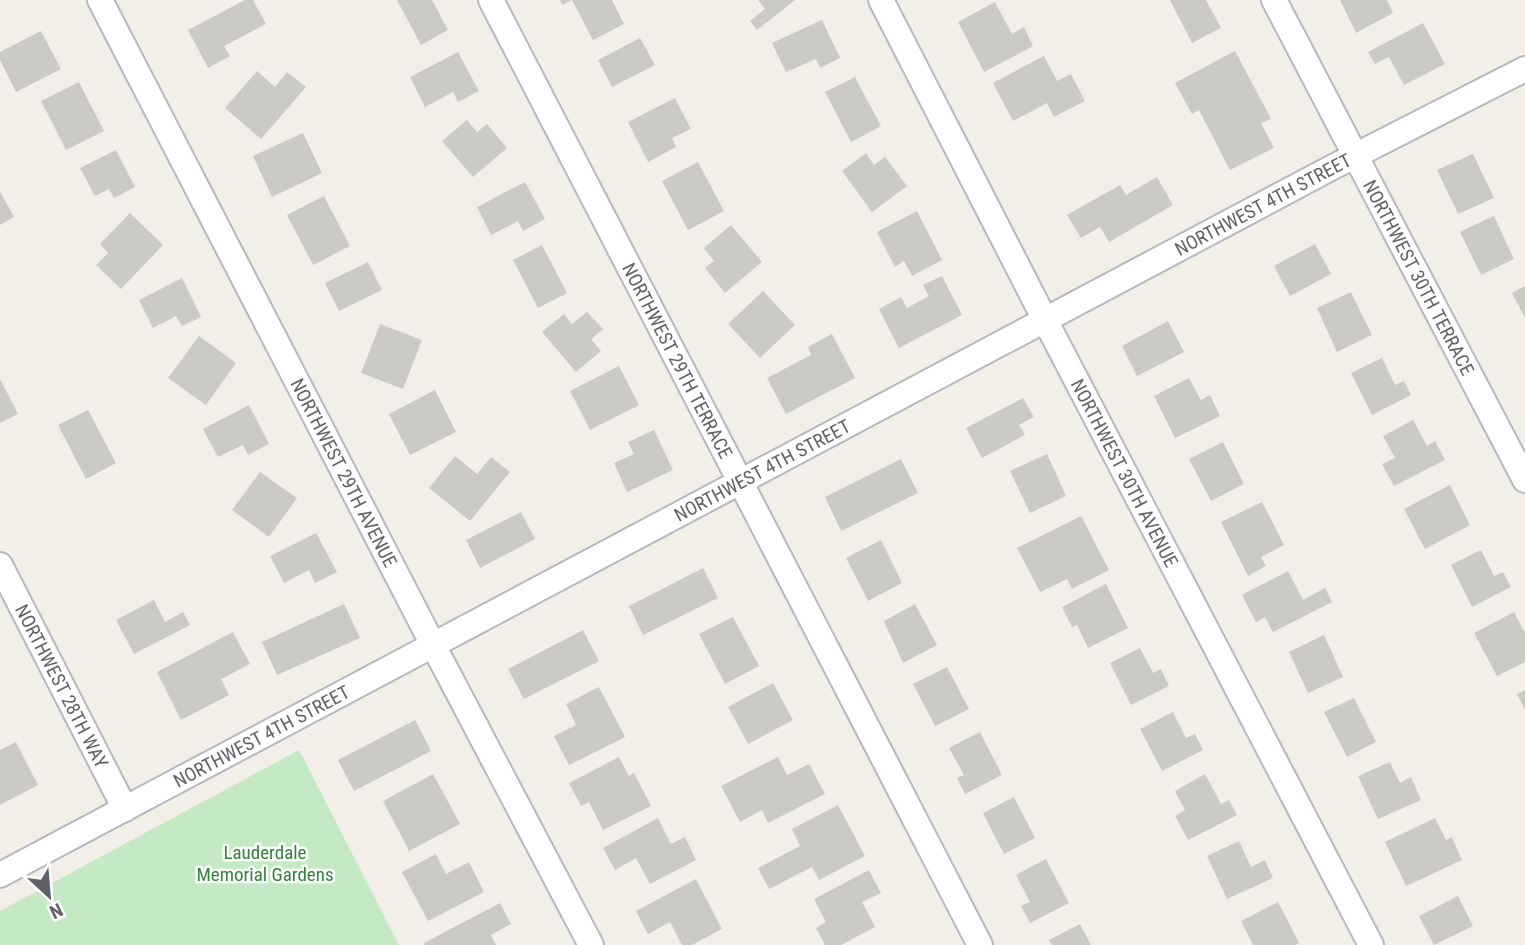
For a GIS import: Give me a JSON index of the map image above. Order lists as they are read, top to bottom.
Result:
{
  "streets": {
    "street": [
      "NORTHWEST 4TH STREET",
      "NORTHWEST 30TH TERRACE",
      "NORTHWEST 29TH TERRACE",
      "NORTHWEST 29TH AVENUE",
      "NORTHWEST 30TH AVENUE",
      "NORTHWEST 28TH WAY"
    ]
  },
  "crossings": [
    ["NORTHWEST 4TH STREET", "NORTHWEST 30TH TERRACE"],
    ["NORTHWEST 4TH STREET", "NORTHWEST 29TH TERRACE"],
    ["NORTHWEST 4TH STREET", "NORTHWEST 29TH AVENUE"],
    ["NORTHWEST 4TH STREET", "NORTHWEST 30TH AVENUE"],
    ["NORTHWEST 4TH STREET", "NORTHWEST 28TH WAY"]
  ],
  "parks": ["Lauderdale Memorial Gardens"],
  "north": "bottom right"
}
